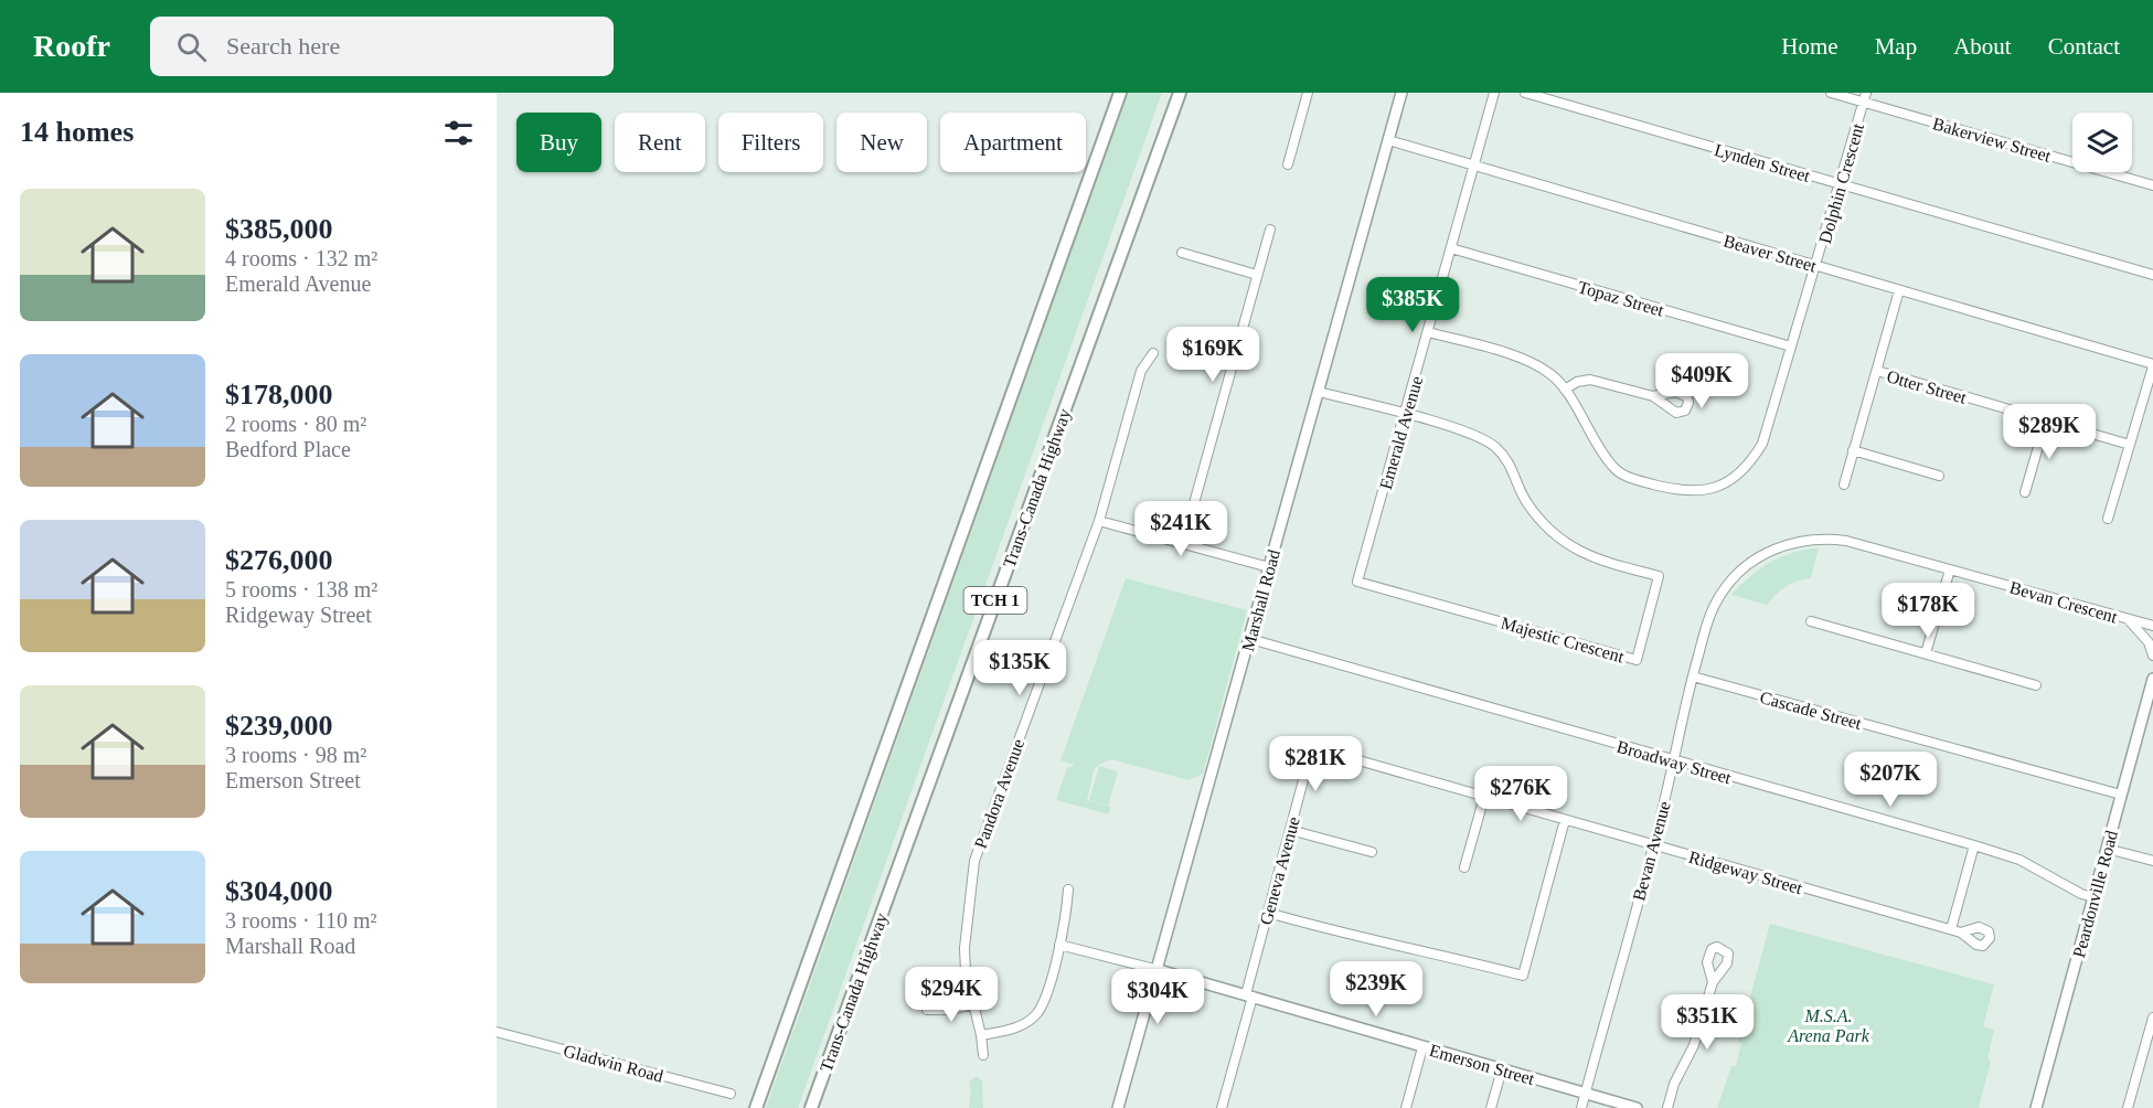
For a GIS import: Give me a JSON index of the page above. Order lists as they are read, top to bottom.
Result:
{
  "streets": {
    "highway": ["Trans-Canada Highway", "TCH 1"],
    "main road": ["Marshall Road", "Peardonville Road", "Emerson Street"],
    "street": [
      "Bakerview Street",
      "Lynden Street",
      "Dolphin Crescent",
      "Beaver Street",
      "Topaz Street",
      "Otter Street",
      "Emerald Avenue",
      "Bevan Crescent",
      "Majestic Crescent",
      "Cascade Street",
      "Broadway Street",
      "Pandora Avenue",
      "Bevan Avenue",
      "Geneva Avenue",
      "Ridgeway Street",
      "Gladwin Road"
    ]
  },
  "crossings": [
    ["Bakerview Street", "Dolphin Crescent"],
    ["Lynden Street", "Dolphin Crescent"],
    ["Dolphin Crescent", "Beaver Street"],
    ["Dolphin Crescent", "Topaz Street"],
    ["Dolphin Crescent", "Emerald Avenue"],
    ["Beaver Street", "Emerald Avenue"],
    ["Beaver Street", "Marshall Road"],
    ["Topaz Street", "Emerald Avenue"],
    ["Emerald Avenue", "Majestic Crescent"],
    ["Marshall Road", "Majestic Crescent"],
    ["Marshall Road", "Broadway Street"],
    ["Marshall Road", "Emerson Street"],
    ["Bevan Crescent", "Bevan Avenue"],
    ["Cascade Street", "Bevan Avenue"],
    ["Cascade Street", "Peardonville Road"],
    ["Broadway Street", "Bevan Avenue"],
    ["Broadway Street", "Peardonville Road"],
    ["Bevan Avenue", "Ridgeway Street"],
    ["Bevan Avenue", "Emerson Street"],
    ["Geneva Avenue", "Ridgeway Street"],
    ["Geneva Avenue", "Emerson Street"]
  ],
  "parks": ["M.S.A. Arena Park"],
  "page": {
    "header": "Roofr",
    "search": "Search here",
    "nav": [
      "Home",
      "Map",
      "About",
      "Contact"
    ],
    "heading": "14 homes",
    "chip": [
      "Buy",
      "Rent",
      "Filters",
      "New",
      "Apartment"
    ],
    "list": [
      {
        "name": "$385,000",
        "note": "4 rooms · 132 m² · Emerald Avenue"
      },
      {
        "name": "$178,000",
        "note": "2 rooms · 80 m² · Bedford Place"
      },
      {
        "name": "$276,000",
        "note": "5 rooms · 138 m² · Ridgeway Street"
      },
      {
        "name": "$239,000",
        "note": "3 rooms · 98 m² · Emerson Street"
      },
      {
        "name": "$304,000",
        "note": "3 rooms · 110 m² · Marshall Road"
      }
    ],
    "price": [
      "$385K",
      "$169K",
      "$409K",
      "$289K",
      "$241K",
      "$178K",
      "$135K",
      "$281K",
      "$207K",
      "$276K",
      "$239K",
      "$294K",
      "$304K",
      "$351K"
    ]
  }
}
